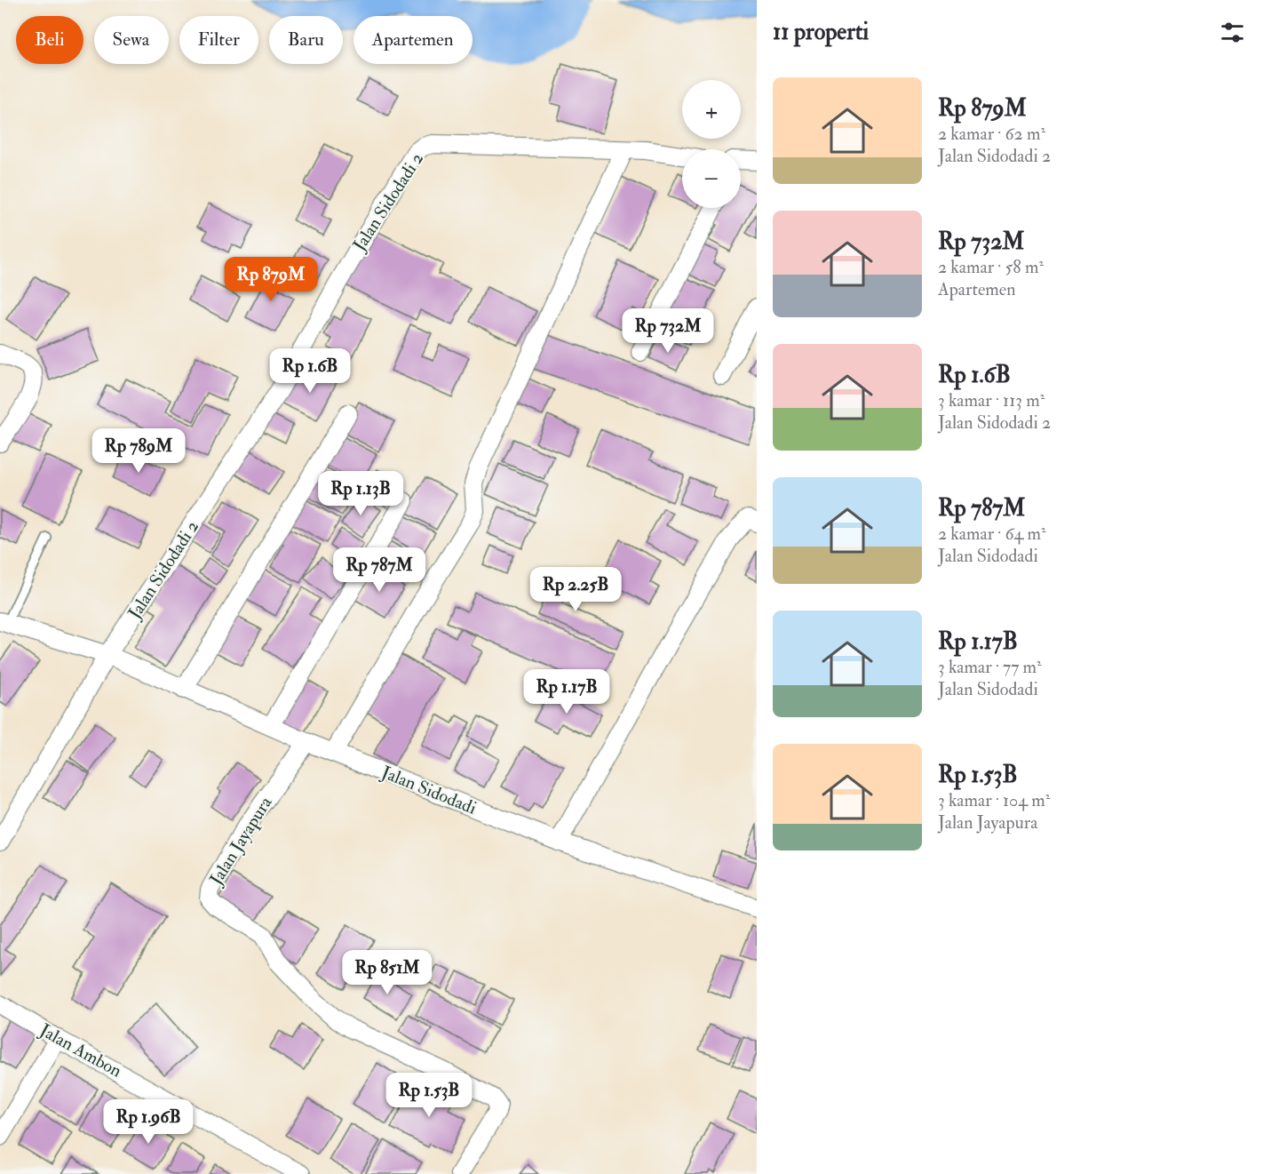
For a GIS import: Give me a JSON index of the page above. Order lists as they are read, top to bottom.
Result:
{
  "streets": {
    "street": [
      "Jalan Sidodadi 2",
      "Jalan Sidodadi",
      "Jalan Jayapura",
      "Jalan Ambon"
    ]
  },
  "crossings": [
    ["Jalan Sidodadi 2", "Jalan Sidodadi"],
    ["Jalan Sidodadi", "Jalan Jayapura"]
  ],
  "page": {
    "heading": "11 properti",
    "chip": [
      "Beli",
      "Sewa",
      "Filter",
      "Baru",
      "Apartemen"
    ],
    "list": [
      {
        "name": "Rp 879M",
        "note": "2 kamar · 62 m² · Jalan Sidodadi 2"
      },
      {
        "name": "Rp 732M",
        "note": "2 kamar · 58 m² · Apartemen"
      },
      {
        "name": "Rp 1.6B",
        "note": "3 kamar · 113 m² · Jalan Sidodadi 2"
      },
      {
        "name": "Rp 787M",
        "note": "2 kamar · 64 m² · Jalan Sidodadi"
      },
      {
        "name": "Rp 1.17B",
        "note": "3 kamar · 77 m² · Jalan Sidodadi"
      },
      {
        "name": "Rp 1.53B",
        "note": "3 kamar · 104 m² · Jalan Jayapura"
      }
    ],
    "map_buttons": ["+", "−"],
    "price": [
      "Rp 879M",
      "Rp 732M",
      "Rp 1.6B",
      "Rp 789M",
      "Rp 1.13B",
      "Rp 787M",
      "Rp 2.25B",
      "Rp 1.17B",
      "Rp 851M",
      "Rp 1.53B",
      "Rp 1.96B"
    ]
  }
}
